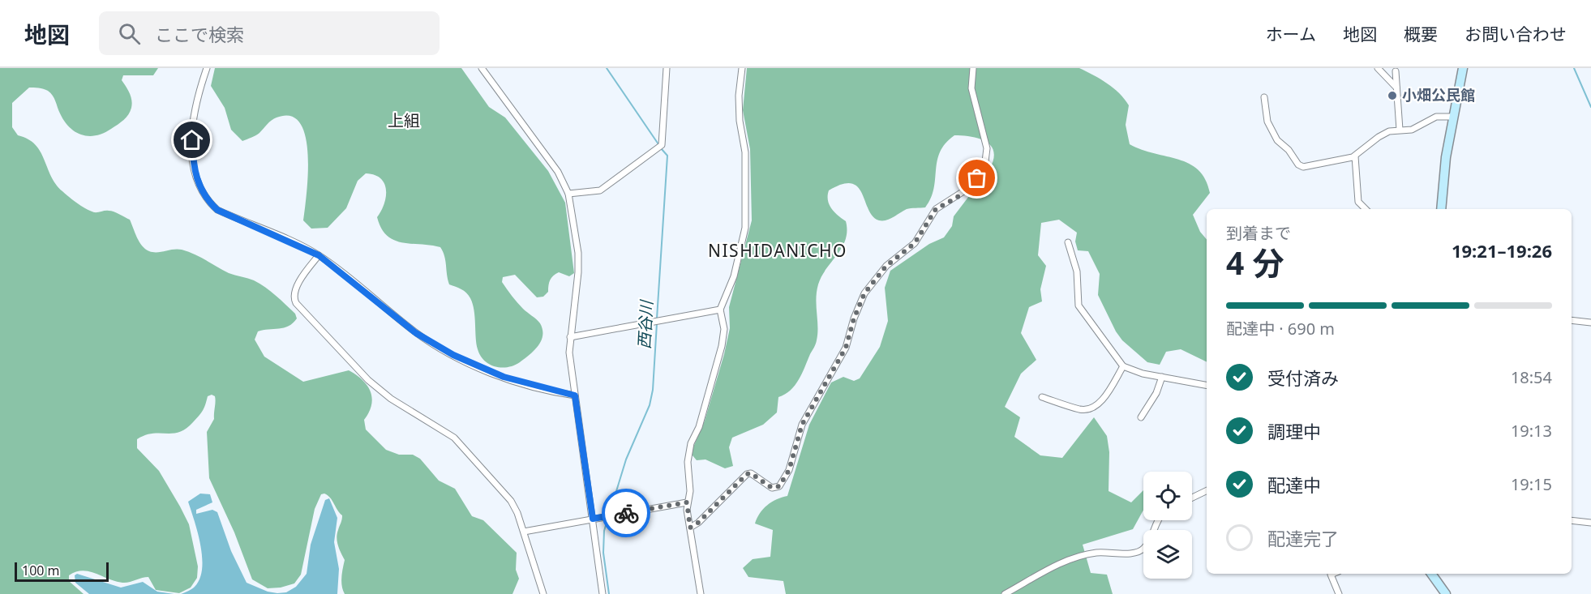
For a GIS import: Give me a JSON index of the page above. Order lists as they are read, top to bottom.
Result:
{
  "districts": ["上組", "NISHIDANICHO"],
  "water": ["西谷川"],
  "places": ["小畑公民館"],
  "scale_bar": "100 m",
  "page": {
    "header": "地図",
    "search": "ここで検索",
    "nav": [
      "ホーム",
      "地図",
      "概要",
      "お問い合わせ"
    ],
    "heading": ["4 分", "到着まで", "19:21–19:26"],
    "bar": "配達中 · 690 m",
    "list": [
      ["受付済み", "18:54"],
      ["調理中", "19:13"],
      ["配達中", "19:15"],
      "配達完了"
    ],
    "scale": "100 m"
  }
}
